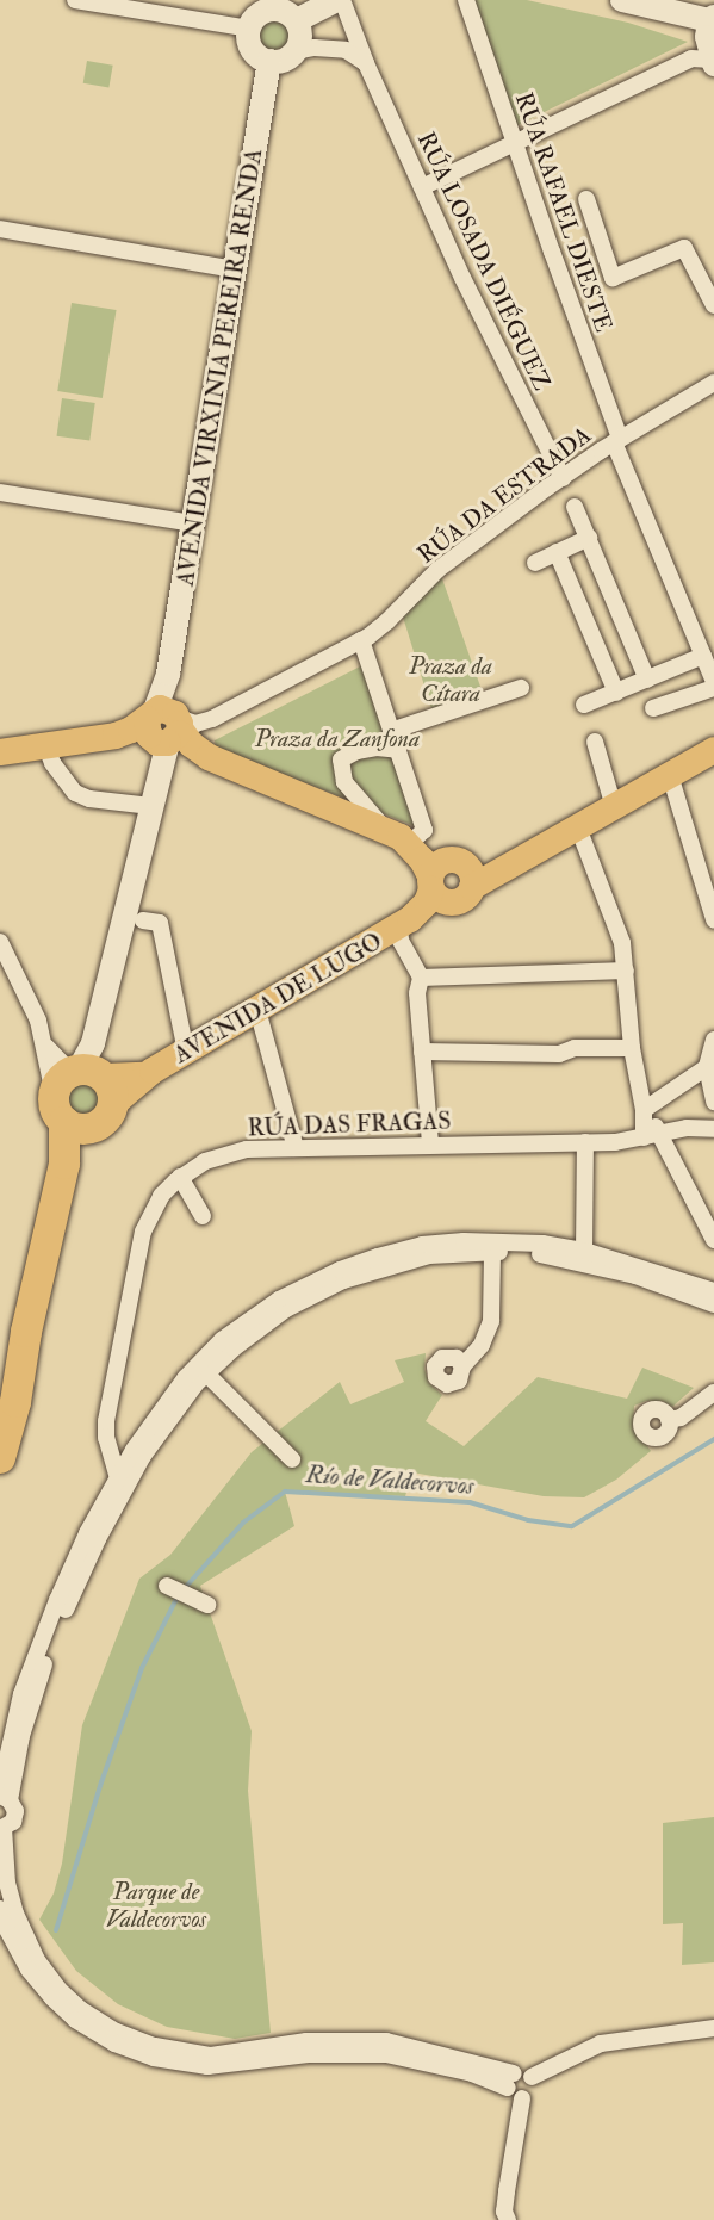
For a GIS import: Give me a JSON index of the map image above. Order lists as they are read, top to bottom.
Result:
{
  "streets": {
    "main road": ["AVENIDA VIRXINIA PEREIRA RENDA", "AVENIDA DE LUGO"],
    "street": [
      "RÚA RAFAEL DIESTE",
      "RÚA LOSADA DIÉGUEZ",
      "RÚA DA ESTRADA",
      "RÚA DAS FRAGAS"
    ]
  },
  "crossings": [
    ["RÚA RAFAEL DIESTE", "RÚA DA ESTRADA"],
    ["RÚA LOSADA DIÉGUEZ", "RÚA DA ESTRADA"],
    ["AVENIDA VIRXINIA PEREIRA RENDA", "RÚA DA ESTRADA"],
    ["AVENIDA VIRXINIA PEREIRA RENDA", "AVENIDA DE LUGO"]
  ],
  "water": ["Río de Valdecorvos"],
  "parks": ["Praza da Cítara", "Praza da Zanfona", "Parque de Valdecorvos"]
}
